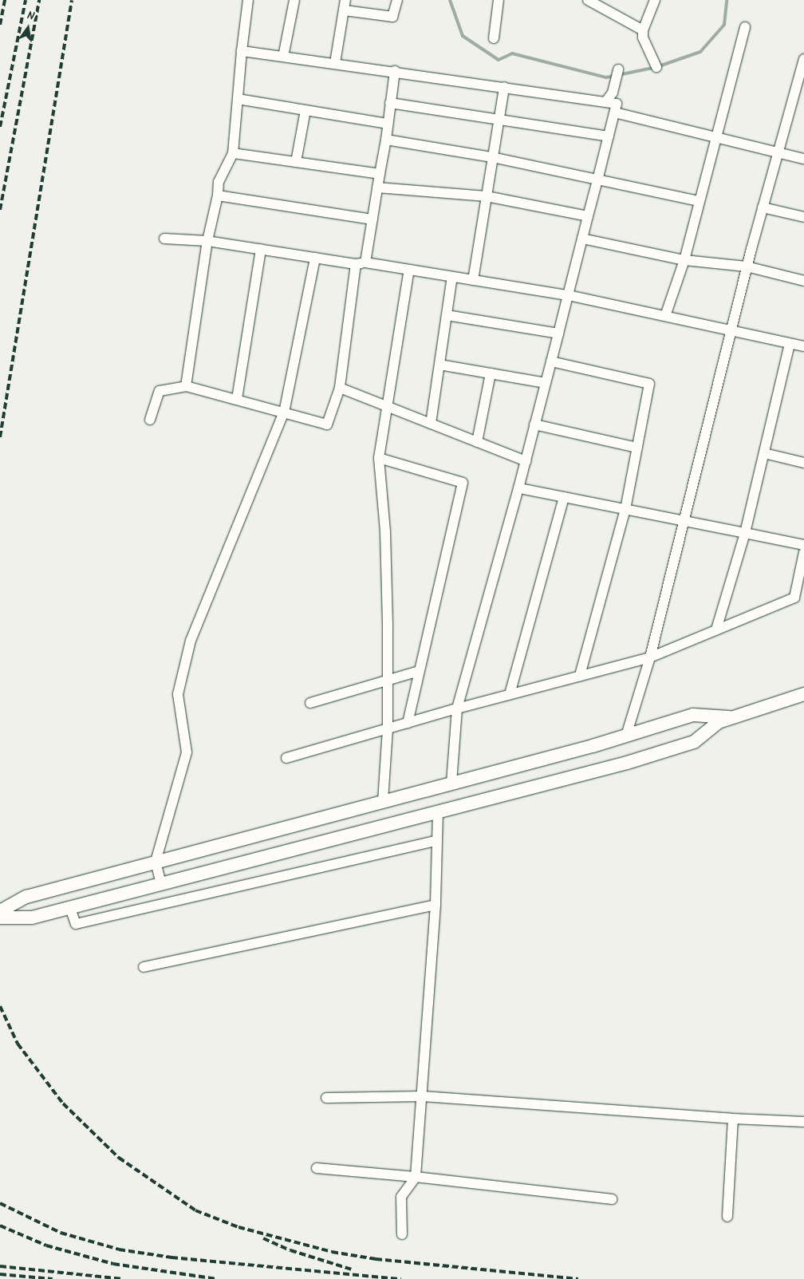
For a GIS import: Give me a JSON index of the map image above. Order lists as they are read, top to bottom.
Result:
{
  "north": "top"
}
